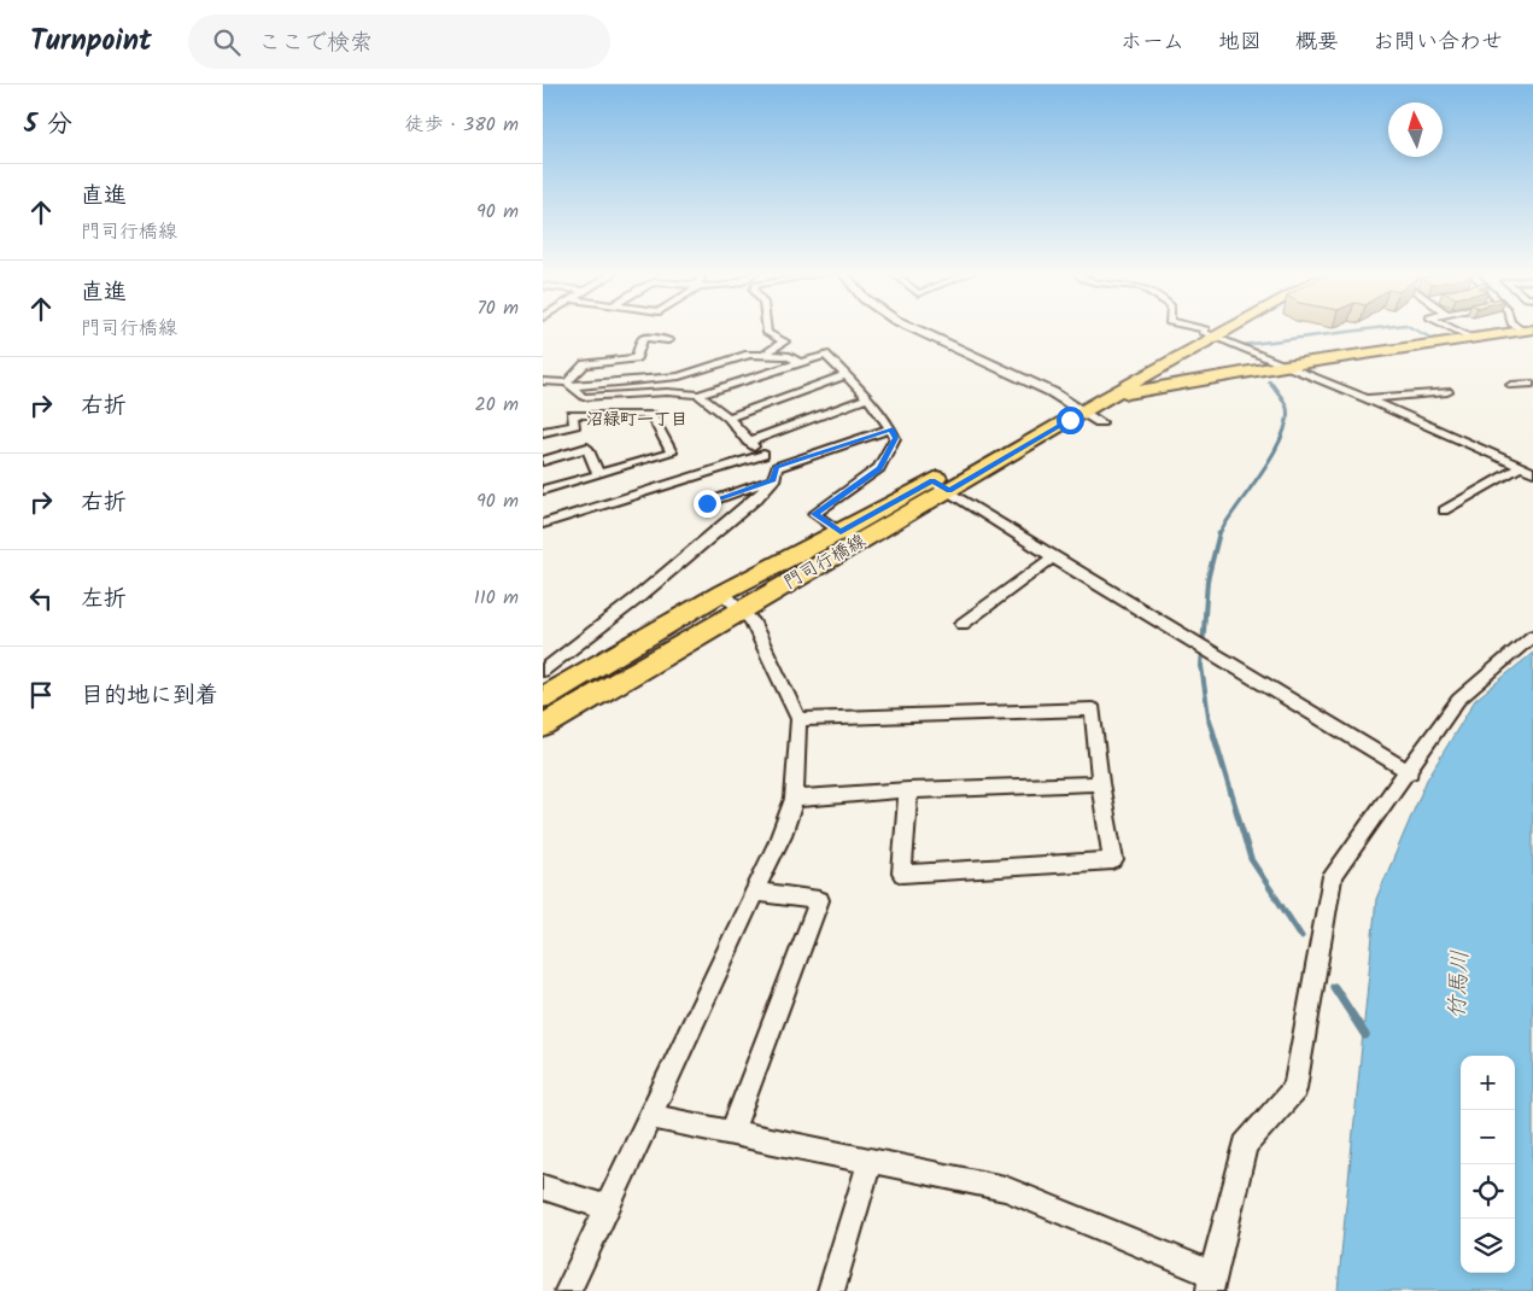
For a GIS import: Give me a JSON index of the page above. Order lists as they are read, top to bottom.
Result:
{
  "streets": {
    "main road": ["門司行橋線"]
  },
  "districts": ["沼緑町一丁目"],
  "water": ["竹馬川"],
  "north": "top",
  "page": {
    "header": "Turnpoint",
    "search": "ここで検索",
    "nav": [
      "ホーム",
      "地図",
      "概要",
      "お問い合わせ"
    ],
    "heading": ["5 分", "徒歩 · 380 m"],
    "list": [
      ["直進", "門司行橋線", "90 m"],
      ["直進", "門司行橋線", "70 m"],
      ["右折", "20 m"],
      ["右折", "90 m"],
      ["左折", "110 m"],
      "目的地に到着"
    ],
    "map_buttons": ["+", "−"]
  }
}
